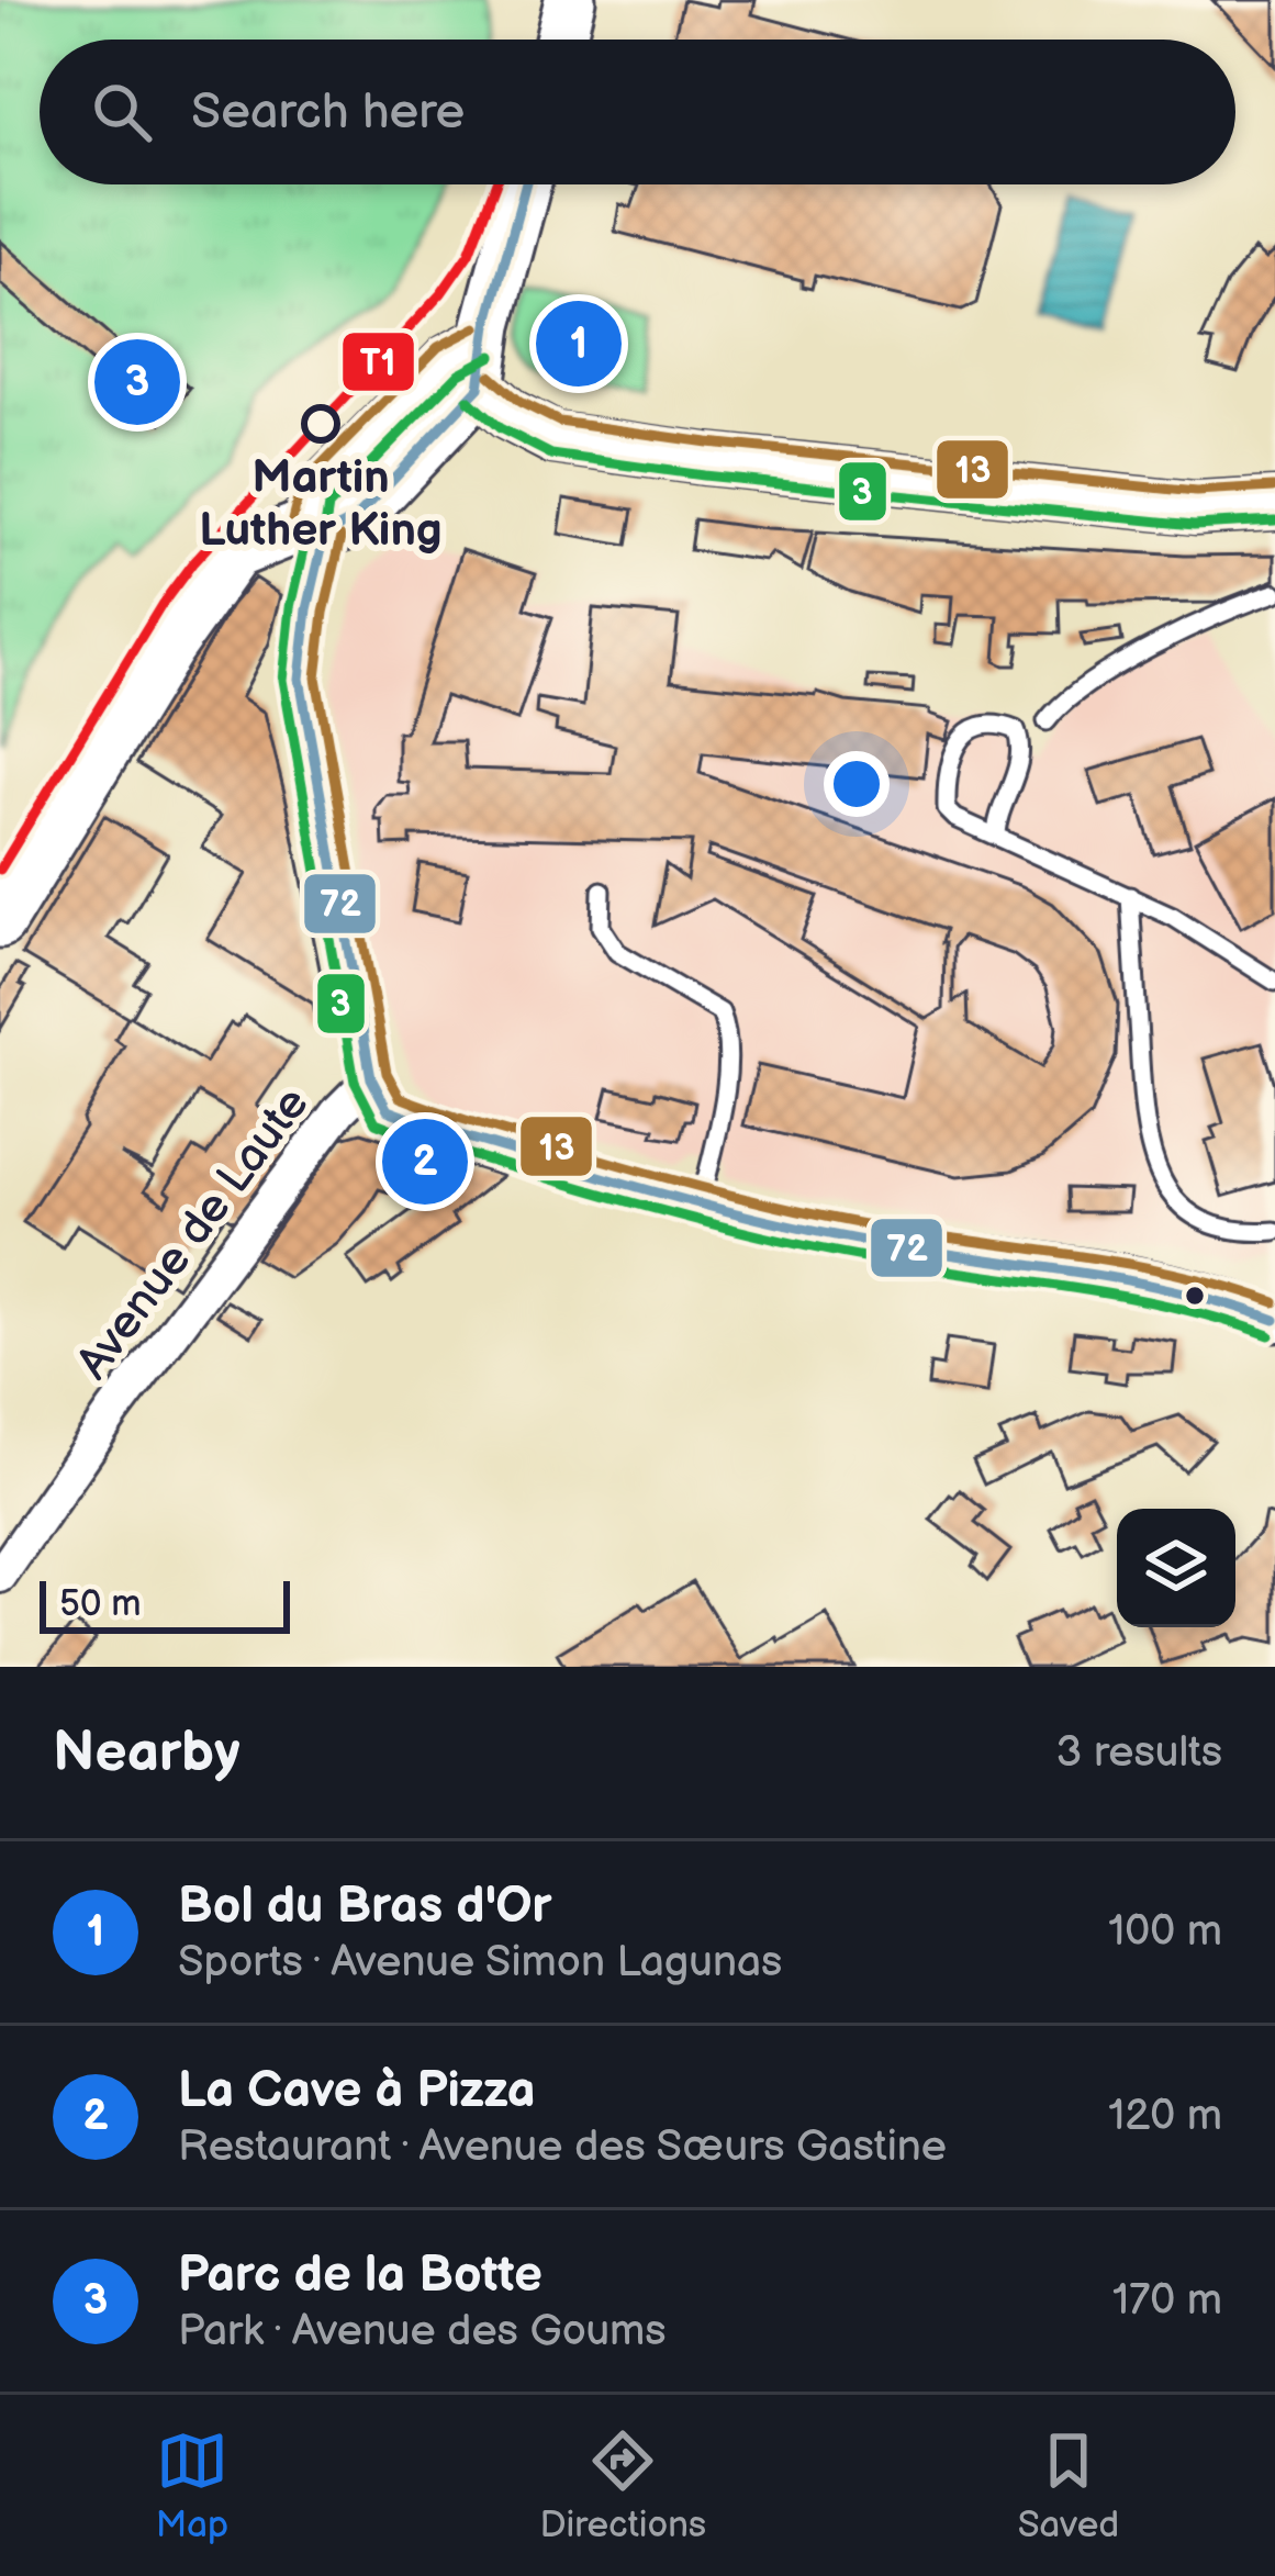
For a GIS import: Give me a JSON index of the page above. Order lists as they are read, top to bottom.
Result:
{
  "streets": {
    "street": ["Avenue de Laute"]
  },
  "places": ["Martin Luther King"],
  "lines": [
    "transit line T1",
    "transit line 72",
    "transit line 13",
    "transit line 3"
  ],
  "scale_bar": "50 m",
  "page": {
    "search": "Search here",
    "pins": ["1", "3", "2"],
    "scale": "50 m",
    "heading": ["Nearby", "3 results"],
    "list": [
      {
        "mark": "1",
        "name": "Bol du Bras d'Or",
        "note": "Sports · Avenue Simon Lagunas",
        "value": "100 m"
      },
      {
        "mark": "2",
        "name": "La Cave à Pizza",
        "note": "Restaurant · Avenue des Sœurs Gastine",
        "value": "120 m"
      },
      {
        "mark": "3",
        "name": "Parc de la Botte",
        "note": "Park · Avenue des Goums",
        "value": "170 m"
      }
    ],
    "nav": ["Map", "Directions", "Saved"]
  }
}
